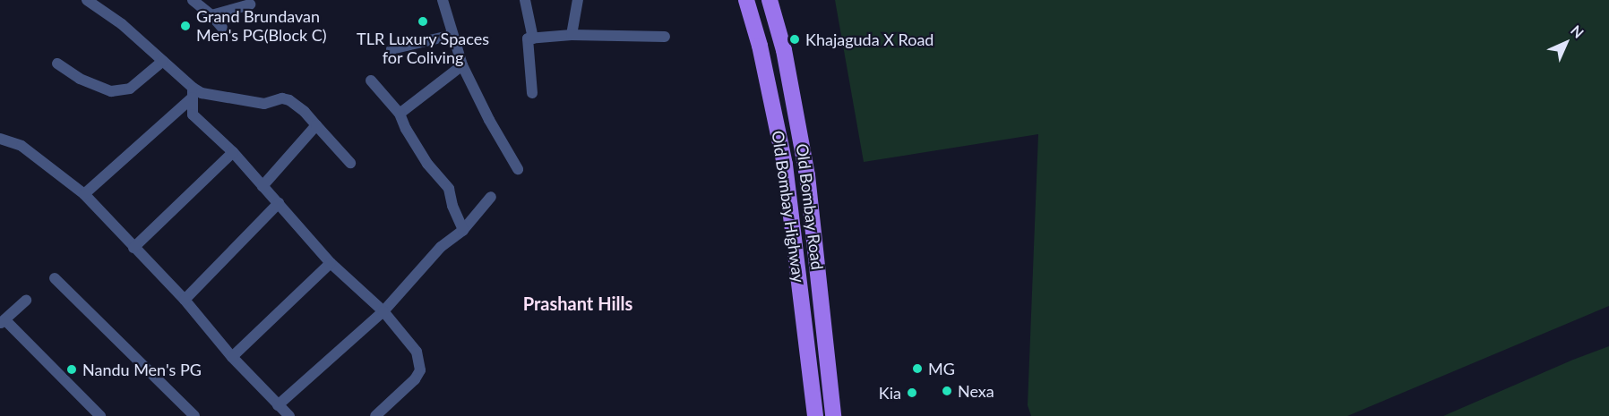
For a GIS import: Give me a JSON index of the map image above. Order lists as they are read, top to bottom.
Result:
{
  "streets": {
    "main road": ["Old Bombay Highway", "Old Bombay Road"]
  },
  "districts": ["Prashant Hills"],
  "places": [
    "TLR Luxury Spaces for Coliving",
    "Grand Brundavan Men's PG(Block C)",
    "Khajaguda X Road",
    "MG",
    "Nandu Men's PG",
    "Nexa",
    "Kia"
  ],
  "north": "top right"
}
